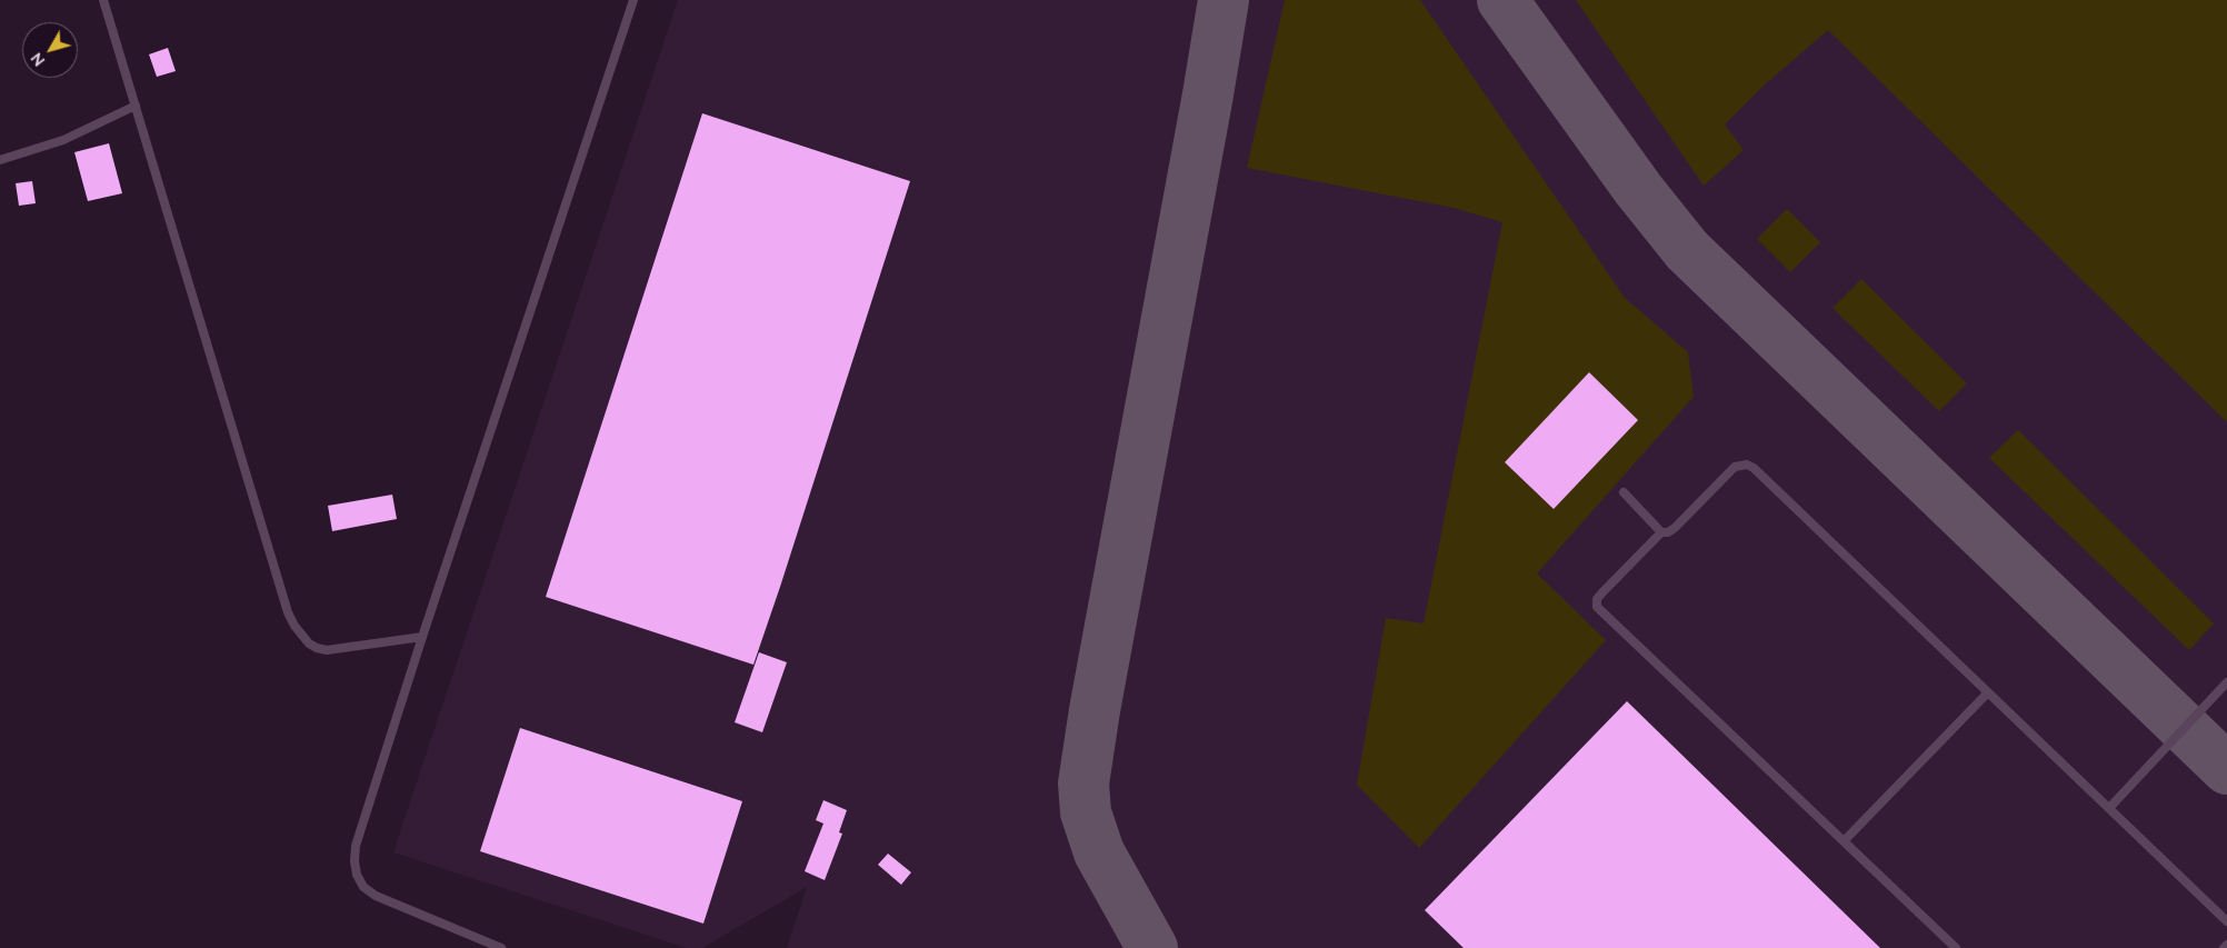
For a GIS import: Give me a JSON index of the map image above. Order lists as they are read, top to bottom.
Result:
{
  "north": "bottom left"
}
